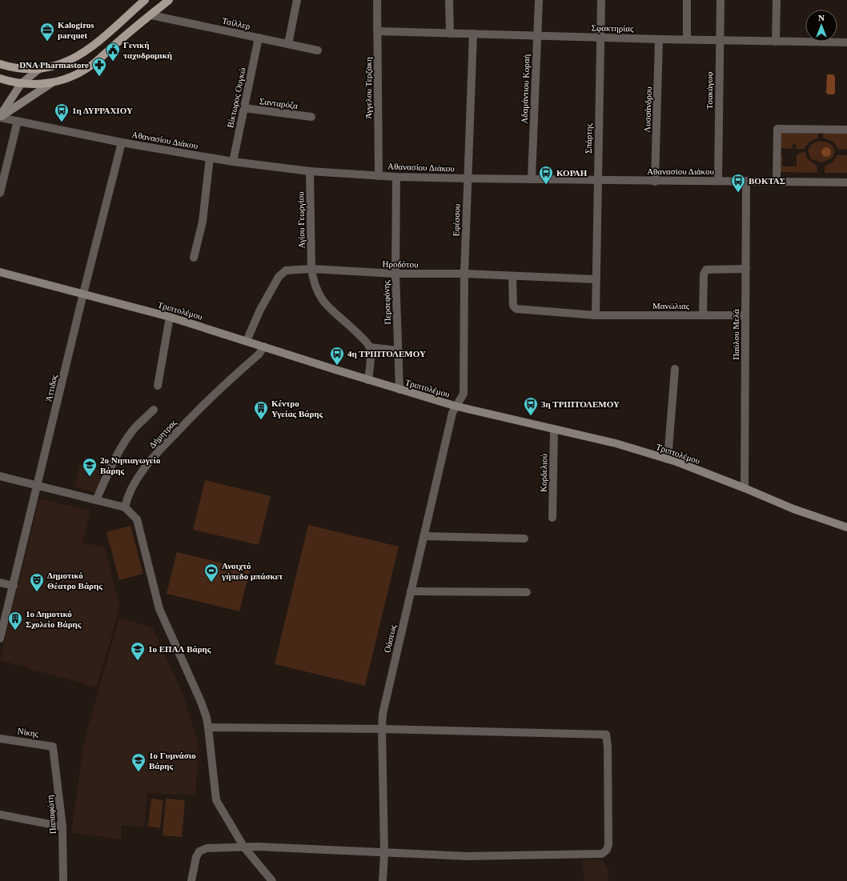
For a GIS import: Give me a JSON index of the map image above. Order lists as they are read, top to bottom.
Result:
{
  "streets": {
    "street": [
      "Τσίλλερ",
      "Σφακτηρίας",
      "Άγγελου Τερζάκη",
      "Αδαμάντιου Κοραή",
      "Τσακάγωφ",
      "Βίκτωρος Ουγκώ",
      "Σανταρόζα",
      "Λυσσάνδρου",
      "Σπάρτης",
      "Αθανασίου Διάκου",
      "Αγίου Γεωργίου",
      "Εφέσσου",
      "Ηροδότου",
      "Περσεφόνης",
      "Μανώλιας",
      "Τριπτολέμου",
      "Παύλου Μελά",
      "Άττιδος",
      "Δήμητρας",
      "Κορδελιού",
      "Οάσεως",
      "Νίκης",
      "Παπαφώτη"
    ]
  },
  "crossings": [
    ["Τσίλλερ", "Βίκτωρος Ουγκώ"],
    ["Σφακτηρίας", "Άγγελου Τερζάκη"],
    ["Σφακτηρίας", "Αδαμάντιου Κοραή"],
    ["Σφακτηρίας", "Τσακάγωφ"],
    ["Σφακτηρίας", "Λυσσάνδρου"],
    ["Σφακτηρίας", "Σπάρτης"],
    ["Σφακτηρίας", "Εφέσσου"],
    ["Άγγελου Τερζάκη", "Αθανασίου Διάκου"],
    ["Αδαμάντιου Κοραή", "Αθανασίου Διάκου"],
    ["Τσακάγωφ", "Αθανασίου Διάκου"],
    ["Βίκτωρος Ουγκώ", "Σανταρόζα"],
    ["Βίκτωρος Ουγκώ", "Αθανασίου Διάκου"],
    ["Λυσσάνδρου", "Αθανασίου Διάκου"],
    ["Σπάρτης", "Αθανασίου Διάκου"],
    ["Σπάρτης", "Ηροδότου"],
    ["Σπάρτης", "Μανώλιας"],
    ["Αθανασίου Διάκου", "Αγίου Γεωργίου"],
    ["Αθανασίου Διάκου", "Εφέσσου"],
    ["Αθανασίου Διάκου", "Περσεφόνης"],
    ["Αθανασίου Διάκου", "Παύλου Μελά"],
    ["Αθανασίου Διάκου", "Άττιδος"],
    ["Αγίου Γεωργίου", "Ηροδότου"],
    ["Εφέσσου", "Ηροδότου"],
    ["Εφέσσου", "Τριπτολέμου"],
    ["Εφέσσου", "Οάσεως"],
    ["Ηροδότου", "Περσεφόνης"],
    ["Ηροδότου", "Μανώλιας"],
    ["Ηροδότου", "Τριπτολέμου"],
    ["Περσεφόνης", "Τριπτολέμου"],
    ["Μανώλιας", "Παύλου Μελά"],
    ["Τριπτολέμου", "Παύλου Μελά"],
    ["Τριπτολέμου", "Άττιδος"],
    ["Τριπτολέμου", "Δήμητρας"],
    ["Τριπτολέμου", "Κορδελιού"],
    ["Τριπτολέμου", "Οάσεως"],
    ["Νίκης", "Παπαφώτη"]
  ],
  "places": {
    "office": ["Kalogiros parquet"],
    "public building": ["Γενική ταχυδρομική"],
    "pharmacy": ["DNA Pharmastore"],
    "bus stop": [
      "1η ΔΥΡΡΑΧΙΟΥ",
      "ΚΟΡΑΗ",
      "ΒΟΚΤΑΣ",
      "4η ΤΡΙΠΤΟΛΕΜΟΥ",
      "3η ΤΡΙΠΤΟΛΕΜΟΥ"
    ],
    "building": ["Κέντρο Υγείας Βάρης", "1ο Δημοτικό Σχολείο Βάρης"],
    "school or university": ["2ο Νηπιαγωγείο Βάρης", "1ο ΕΠΑΛ Βάρης", "1ο Γυμνάσιο Βάρης"],
    "sports": ["Ανοιχτό γήπεδο μπάσκετ"],
    "theatre": ["Δημοτικό Θέατρο Βάρης"]
  },
  "north": "top"
}
